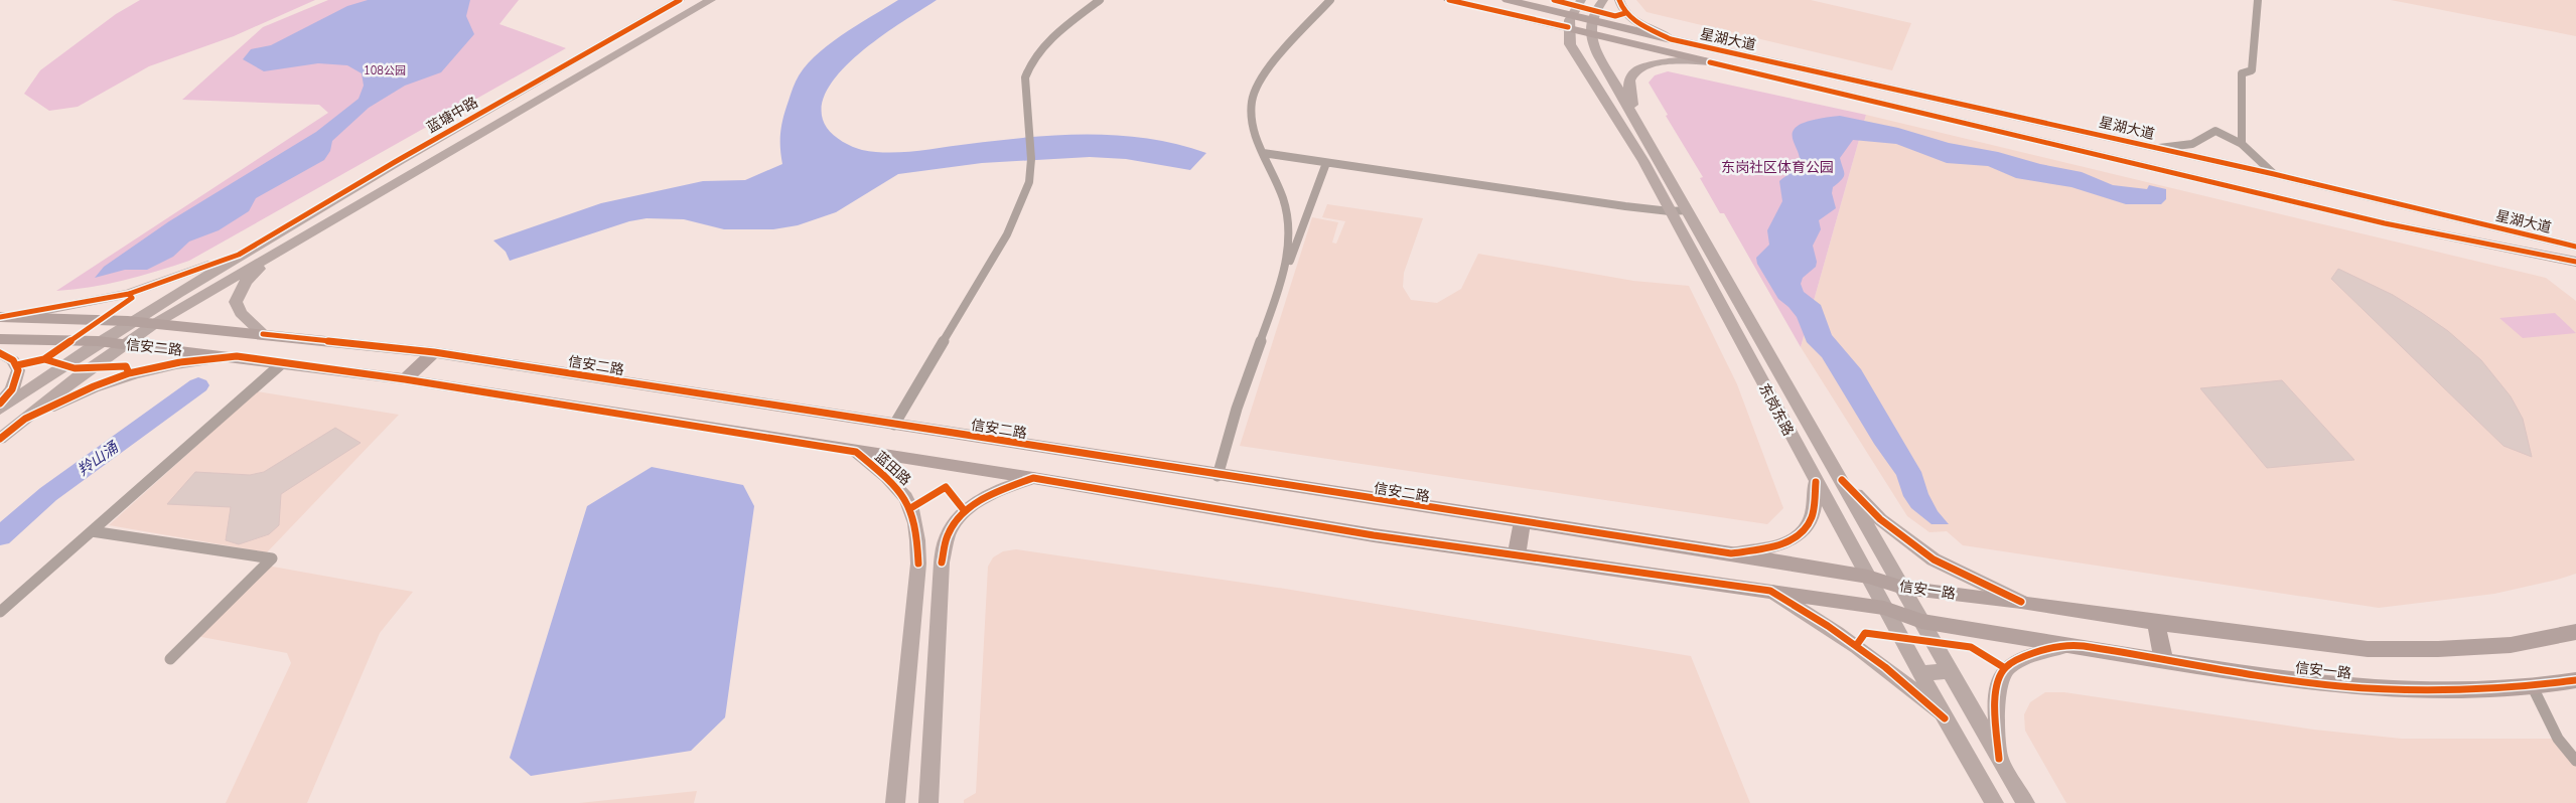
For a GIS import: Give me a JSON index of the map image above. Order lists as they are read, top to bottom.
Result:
{
  "streets": {
    "main road": [
      "星湖大道",
      "蓝塘中路",
      "信安二路",
      "东岗东路",
      "蓝田路",
      "信安一路"
    ]
  },
  "crossings": [
    ["星湖大道", "东岗东路"],
    ["蓝塘中路", "信安二路"],
    ["信安二路", "蓝田路"],
    ["信安二路", "信安一路"],
    ["东岗东路", "信安一路"]
  ],
  "water": ["羚山涌"],
  "parks": ["108公园", "东岗社区体育公园"]
}
